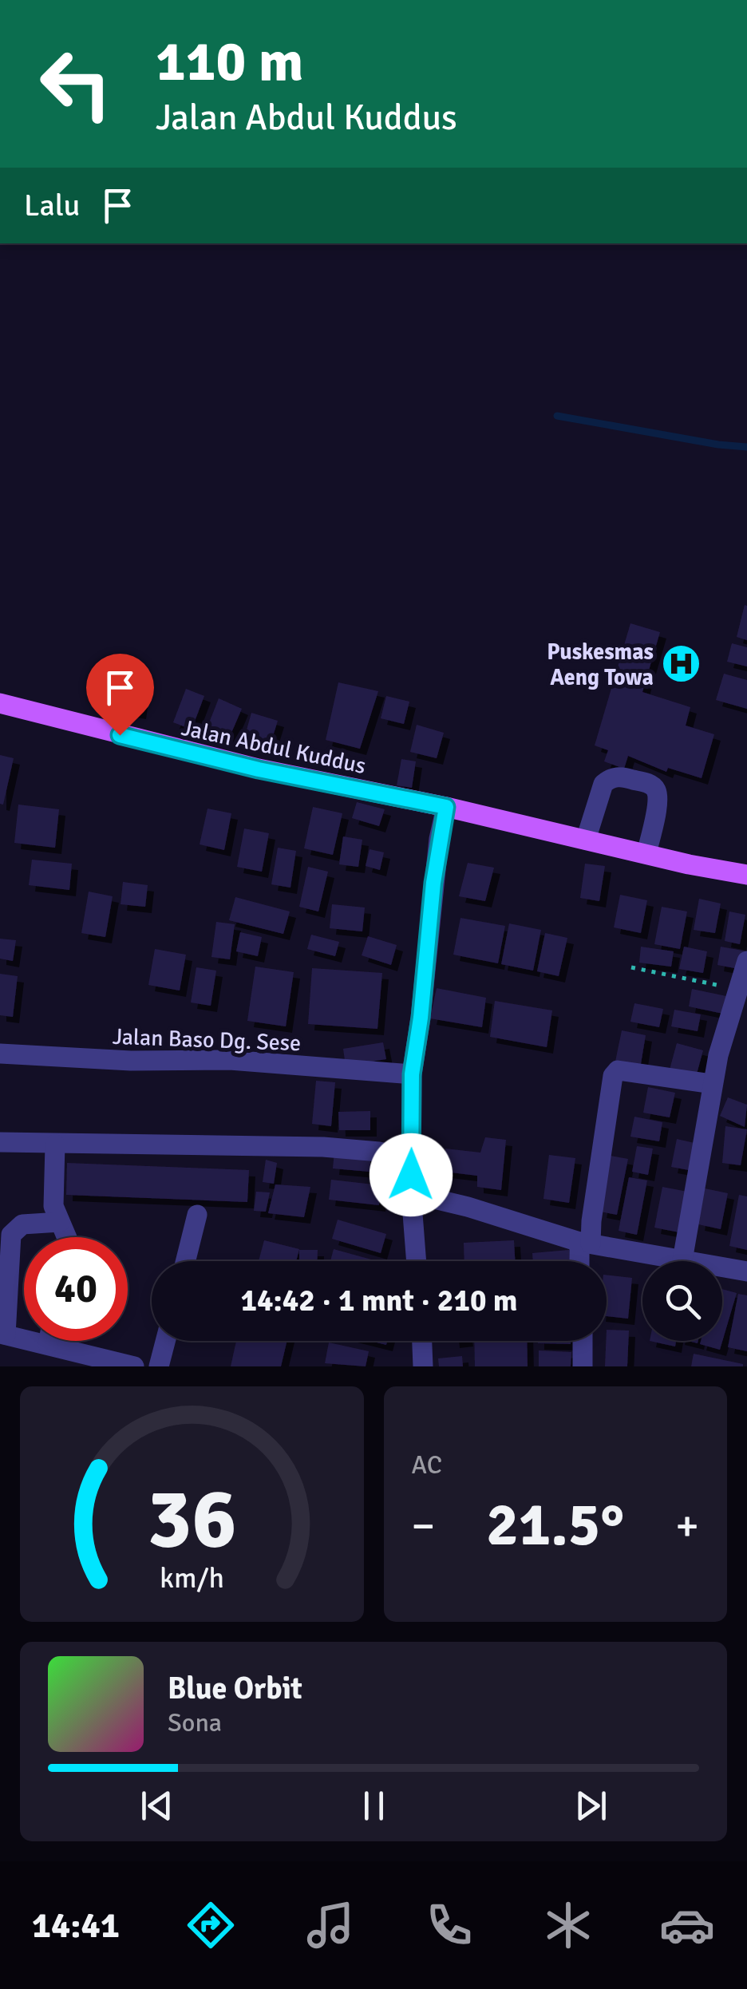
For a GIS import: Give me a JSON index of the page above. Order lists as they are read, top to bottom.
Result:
{
  "streets": {
    "main road": ["Jalan Abdul Kuddus"],
    "street": ["Jalan Baso Dg. Sese"]
  },
  "places": {
    "hospital": ["Puskesmas Aeng Towa"]
  },
  "page": {
    "turn": ["110 m", "Jalan Abdul Kuddus"],
    "then": "Lalu",
    "limit": "40",
    "trip": "14:42 · 1 mnt · 210 m",
    "tile": "AC",
    "heat": ["−", "21.5°", "+"],
    "song": ["Blue Orbit", "Sona"],
    "tabs": "14:41",
    "gauge": ["36", "km/h"]
  }
}
